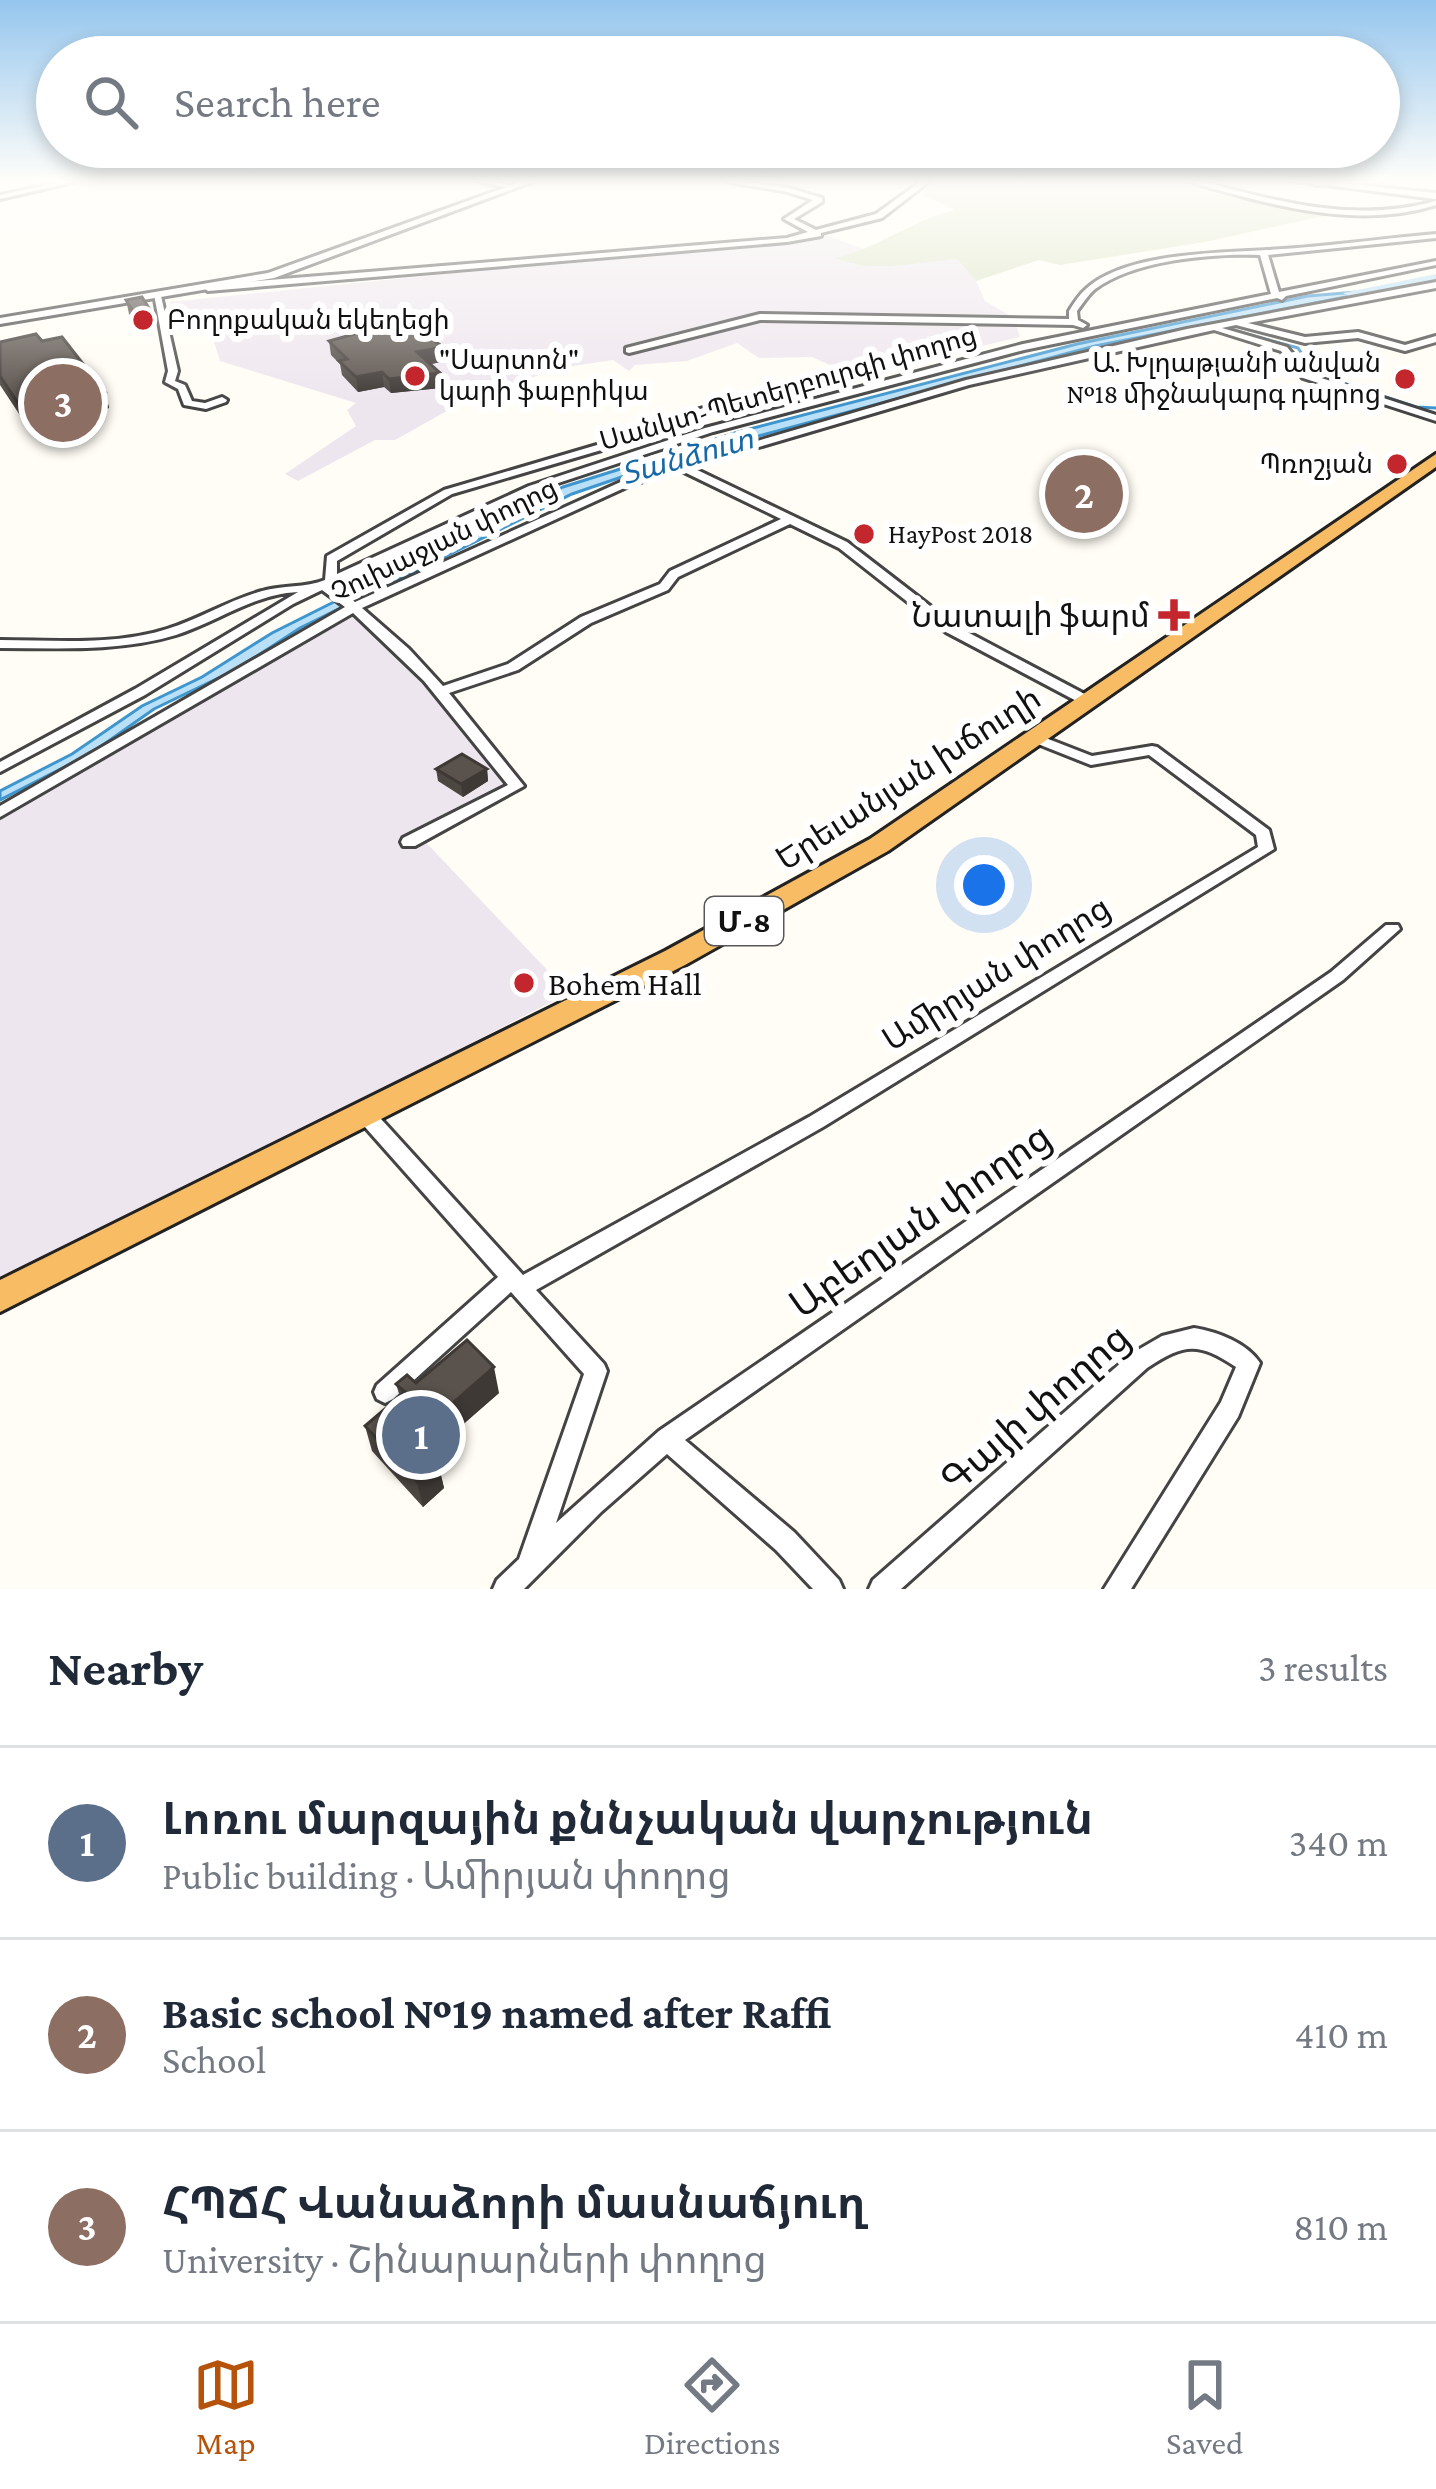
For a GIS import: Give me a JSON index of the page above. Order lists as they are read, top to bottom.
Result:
{
  "streets": {
    "highway": ["Երեւանյան խճուղի", "Մ-8"],
    "street": [
      "Սանկտ-Պետերբուրգի փողոց",
      "Չուխաջյան փողոց",
      "Ամիրյան փողոց",
      "Աբեղյան փողոց",
      "Գայի փողոց"
    ]
  },
  "crossings": [
    ["Երեւանյան խճուղի", "Ամիրյան փողոց"]
  ],
  "water": ["Տանձուտ"],
  "places": {
    "other": [
      "Բողոքական եկեղեցի",
      "\"Սարտոն\" կարի ֆաբրիկա",
      "Ա. Խլղաթյանի անվան №18 միջնակարգ դպրոց",
      "Պռոշյան",
      "HayPost 2018",
      "Bohem Hall"
    ],
    "health": ["Նատալի ֆարմ"]
  },
  "page": {
    "search": "Search here",
    "pins": ["3", "2", "1"],
    "heading": ["Nearby", "3 results"],
    "list": [
      {
        "mark": "1",
        "name": "Լոռու մարզային քննչական վարչություն",
        "note": "Public building · Ամիրյան փողոց",
        "value": "340 m"
      },
      {
        "mark": "2",
        "name": "Basic school №19 named after Raffi",
        "note": "School",
        "value": "410 m"
      },
      {
        "mark": "3",
        "name": "ՀՊՃՀ Վանաձորի մասնաճյուղ",
        "note": "University · Շինարարների փողոց",
        "value": "810 m"
      }
    ],
    "nav": ["Map", "Directions", "Saved"]
  }
}
